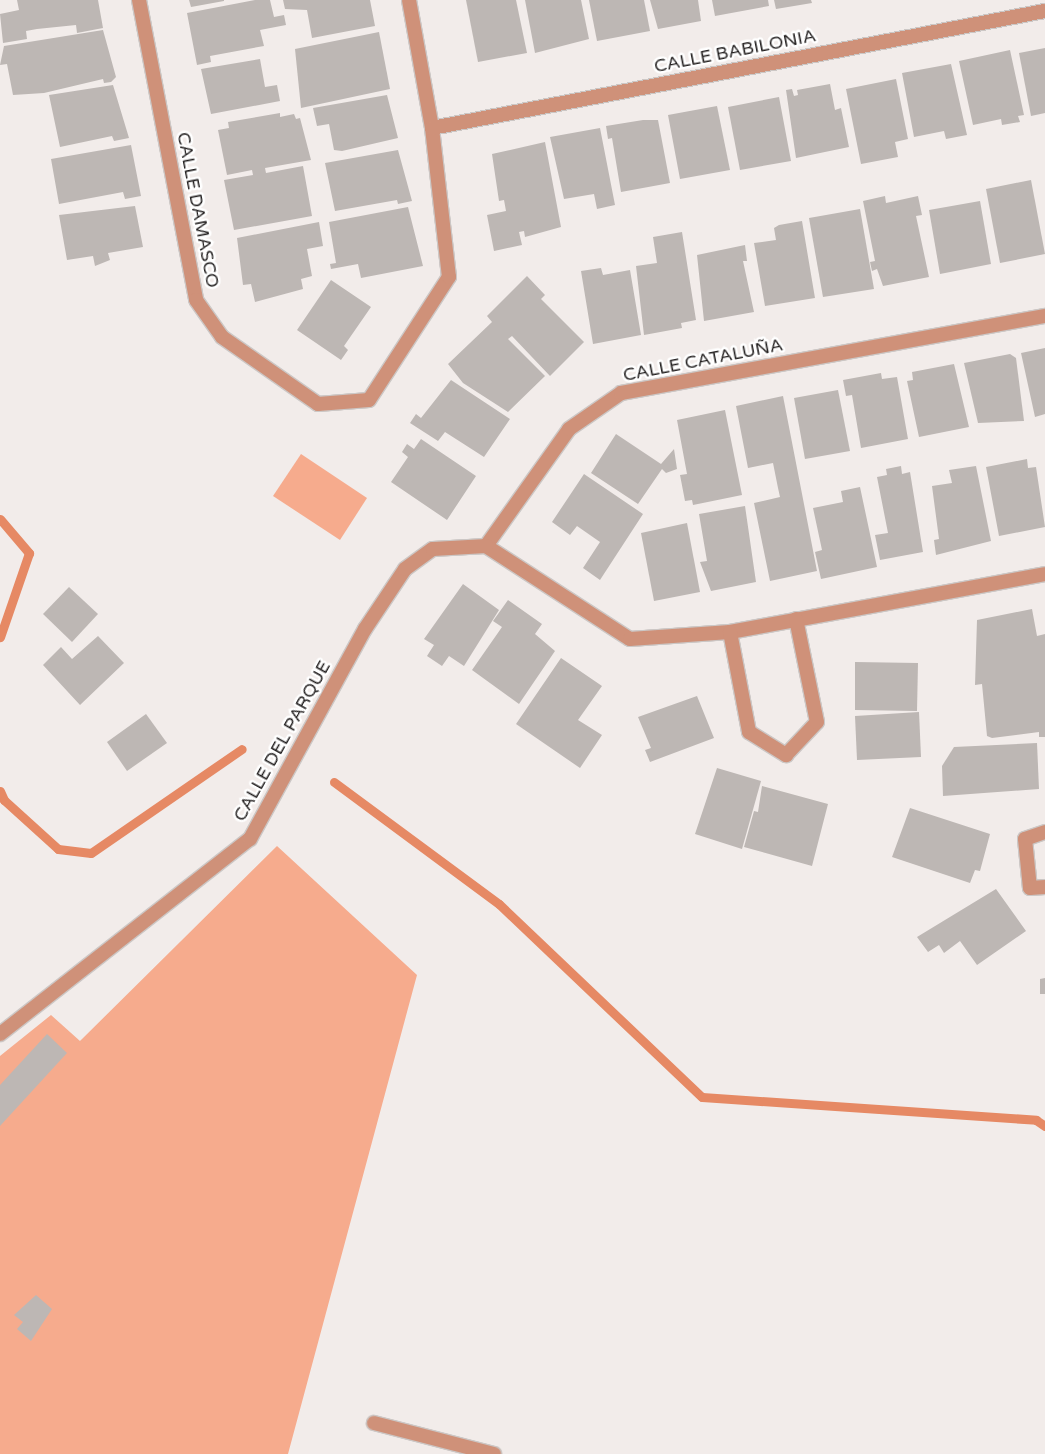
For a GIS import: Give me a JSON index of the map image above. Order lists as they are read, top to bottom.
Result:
{
  "streets": {
    "street": [
      "CALLE BABILONIA",
      "CALLE DAMASCO",
      "CALLE CATALUÑA",
      "CALLE DEL PARQUE"
    ]
  },
  "crossings": [
    ["CALLE BABILONIA", "CALLE DAMASCO"],
    ["CALLE CATALUÑA", "CALLE DEL PARQUE"]
  ]
}
